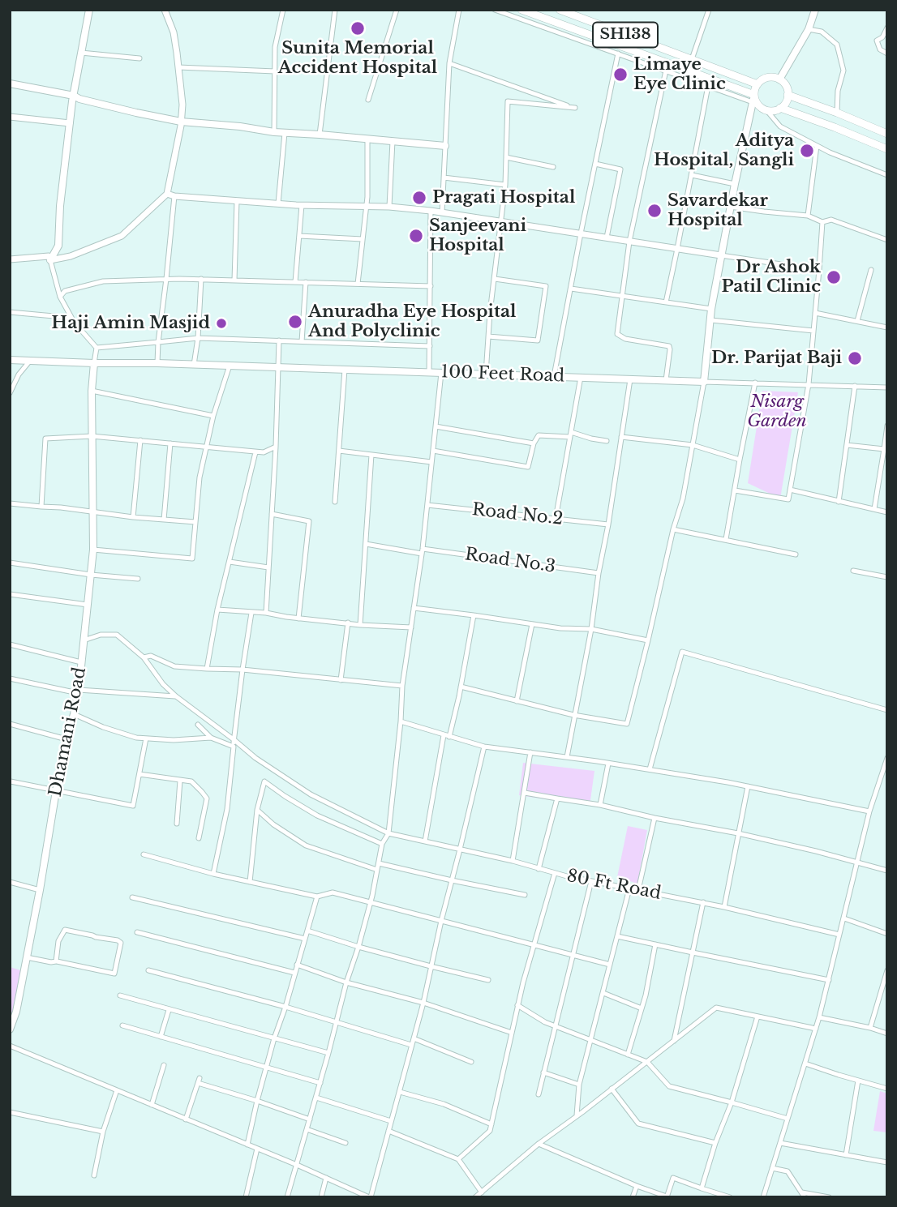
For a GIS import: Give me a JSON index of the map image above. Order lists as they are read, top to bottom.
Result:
{
  "streets": {
    "highway": ["SH138"],
    "main road": ["100 Feet Road", "Dhamani Road"],
    "street": ["Road No.2", "Road No.3", "80 Ft Road"]
  },
  "crossings": [
    ["100 Feet Road", "Dhamani Road"]
  ],
  "parks": ["Nisarg Garden"],
  "places": [
    "Sunita Memorial Accident Hospital",
    "Limaye Eye Clinic",
    "Aditya Hospital, Sangli",
    "Pragati Hospital",
    "Savardekar Hospital",
    "Sanjeevani Hospital",
    "Dr Ashok Patil Clinic",
    "Anuradha Eye Hospital And Polyclinic",
    "Haji Amin Masjid",
    "Dr. Parijat Baji"
  ]
}
